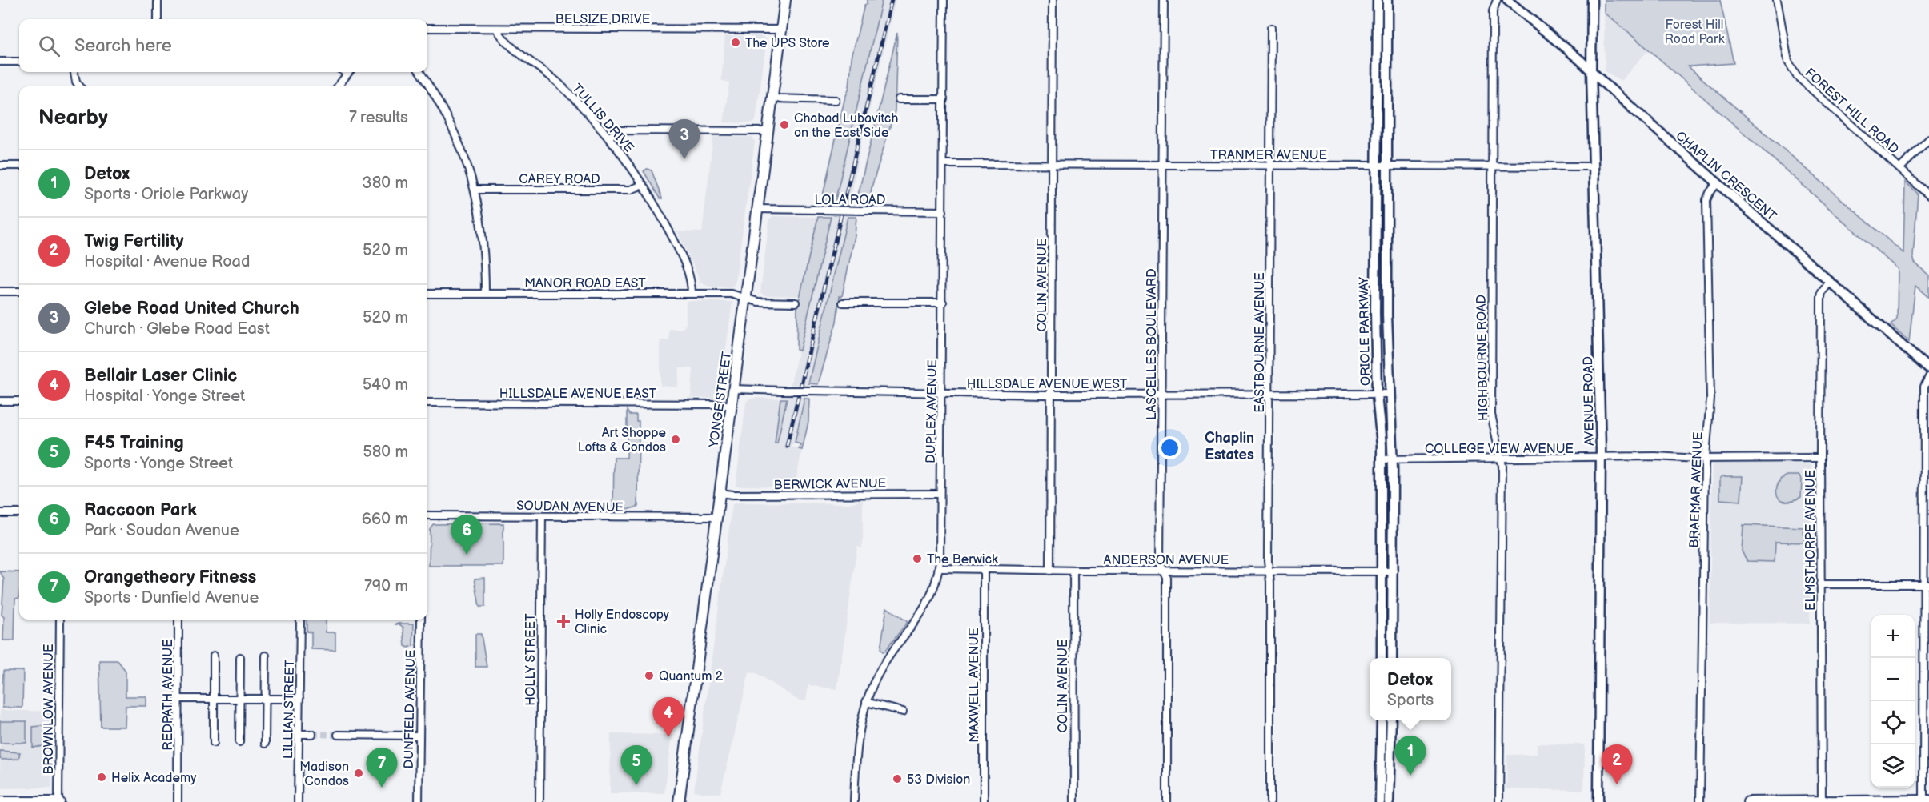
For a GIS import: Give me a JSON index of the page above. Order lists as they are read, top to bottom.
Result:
{
  "streets": {
    "main road": ["YONGE STREET"],
    "street": [
      "BELSIZE DRIVE",
      "FOREST HILL ROAD",
      "TULLIS DRIVE",
      "TRANMER AVENUE",
      "CHAPLIN CRESCENT",
      "CAREY ROAD",
      "LOLA ROAD",
      "MANOR ROAD EAST",
      "COLIN AVENUE",
      "ORIOLE PARKWAY",
      "EASTBOURNE AVENUE",
      "LASCELLES BOULEVARD",
      "HIGHBOURNE ROAD",
      "HILLSDALE AVENUE WEST",
      "HILLSDALE AVENUE EAST",
      "AVENUE ROAD",
      "DUPLEX AVENUE",
      "COLLEGE VIEW AVENUE",
      "BERWICK AVENUE",
      "BRAEMAR AVENUE",
      "SOUDAN AVENUE",
      "ELMSTHORPE AVENUE",
      "ANDERSON AVENUE",
      "HOLLY STREET",
      "MAXWELL AVENUE",
      "REDPATH AVENUE",
      "BROWNLOW AVENUE",
      "LILLIAN STREET",
      "DUNFIELD AVENUE"
    ]
  },
  "crossings": [
    ["BELSIZE DRIVE", "TULLIS DRIVE"],
    ["BELSIZE DRIVE", "YONGE STREET"],
    ["TULLIS DRIVE", "CAREY ROAD"],
    ["TULLIS DRIVE", "MANOR ROAD EAST"],
    ["TRANMER AVENUE", "COLIN AVENUE"],
    ["TRANMER AVENUE", "ORIOLE PARKWAY"],
    ["TRANMER AVENUE", "EASTBOURNE AVENUE"],
    ["TRANMER AVENUE", "LASCELLES BOULEVARD"],
    ["TRANMER AVENUE", "HIGHBOURNE ROAD"],
    ["TRANMER AVENUE", "AVENUE ROAD"],
    ["TRANMER AVENUE", "DUPLEX AVENUE"],
    ["CHAPLIN CRESCENT", "AVENUE ROAD"],
    ["CHAPLIN CRESCENT", "BRAEMAR AVENUE"],
    ["CHAPLIN CRESCENT", "ELMSTHORPE AVENUE"],
    ["LOLA ROAD", "YONGE STREET"],
    ["LOLA ROAD", "DUPLEX AVENUE"],
    ["MANOR ROAD EAST", "YONGE STREET"],
    ["COLIN AVENUE", "HILLSDALE AVENUE WEST"],
    ["COLIN AVENUE", "ANDERSON AVENUE"],
    ["ORIOLE PARKWAY", "HILLSDALE AVENUE WEST"],
    ["ORIOLE PARKWAY", "COLLEGE VIEW AVENUE"],
    ["ORIOLE PARKWAY", "ANDERSON AVENUE"],
    ["EASTBOURNE AVENUE", "HILLSDALE AVENUE WEST"],
    ["EASTBOURNE AVENUE", "ANDERSON AVENUE"],
    ["LASCELLES BOULEVARD", "HILLSDALE AVENUE WEST"],
    ["LASCELLES BOULEVARD", "ANDERSON AVENUE"],
    ["HIGHBOURNE ROAD", "COLLEGE VIEW AVENUE"],
    ["HILLSDALE AVENUE WEST", "YONGE STREET"],
    ["HILLSDALE AVENUE WEST", "DUPLEX AVENUE"],
    ["HILLSDALE AVENUE EAST", "YONGE STREET"],
    ["YONGE STREET", "BERWICK AVENUE"],
    ["YONGE STREET", "SOUDAN AVENUE"],
    ["AVENUE ROAD", "COLLEGE VIEW AVENUE"],
    ["DUPLEX AVENUE", "BERWICK AVENUE"],
    ["DUPLEX AVENUE", "ANDERSON AVENUE"],
    ["COLLEGE VIEW AVENUE", "BRAEMAR AVENUE"],
    ["COLLEGE VIEW AVENUE", "ELMSTHORPE AVENUE"],
    ["SOUDAN AVENUE", "HOLLY STREET"],
    ["ANDERSON AVENUE", "MAXWELL AVENUE"]
  ],
  "districts": ["Chaplin Estates"],
  "parks": ["Forest Hill Road Park"],
  "places": {
    "other": [
      "The UPS Store",
      "Chabad Lubavitch on the East Side",
      "Art Shoppe Lofts & Condos",
      "The Berwick",
      "Quantum 2",
      "Madison Condos",
      "Helix Academy",
      "53 Division"
    ],
    "health": ["Holly Endoscopy Clinic"]
  },
  "page": {
    "search": "Search here",
    "heading": ["Nearby", "7 results"],
    "pins": [
      "3",
      "6",
      "4",
      "1",
      "2",
      "5",
      "7"
    ],
    "list": [
      {
        "mark": "1",
        "name": "Detox",
        "note": "Sports · Oriole Parkway",
        "value": "380 m"
      },
      {
        "mark": "2",
        "name": "Twig Fertility",
        "note": "Hospital · Avenue Road",
        "value": "520 m"
      },
      {
        "mark": "3",
        "name": "Glebe Road United Church",
        "note": "Church · Glebe Road East",
        "value": "520 m"
      },
      {
        "mark": "4",
        "name": "Bellair Laser Clinic",
        "note": "Hospital · Yonge Street",
        "value": "540 m"
      },
      {
        "mark": "5",
        "name": "F45 Training",
        "note": "Sports · Yonge Street",
        "value": "580 m"
      },
      {
        "mark": "6",
        "name": "Raccoon Park",
        "note": "Park · Soudan Avenue",
        "value": "660 m"
      },
      {
        "mark": "7",
        "name": "Orangetheory Fitness",
        "note": "Sports · Dunfield Avenue",
        "value": "790 m"
      }
    ],
    "map_buttons": ["+", "−"],
    "popup": ["Detox", "Sports"]
  }
}
